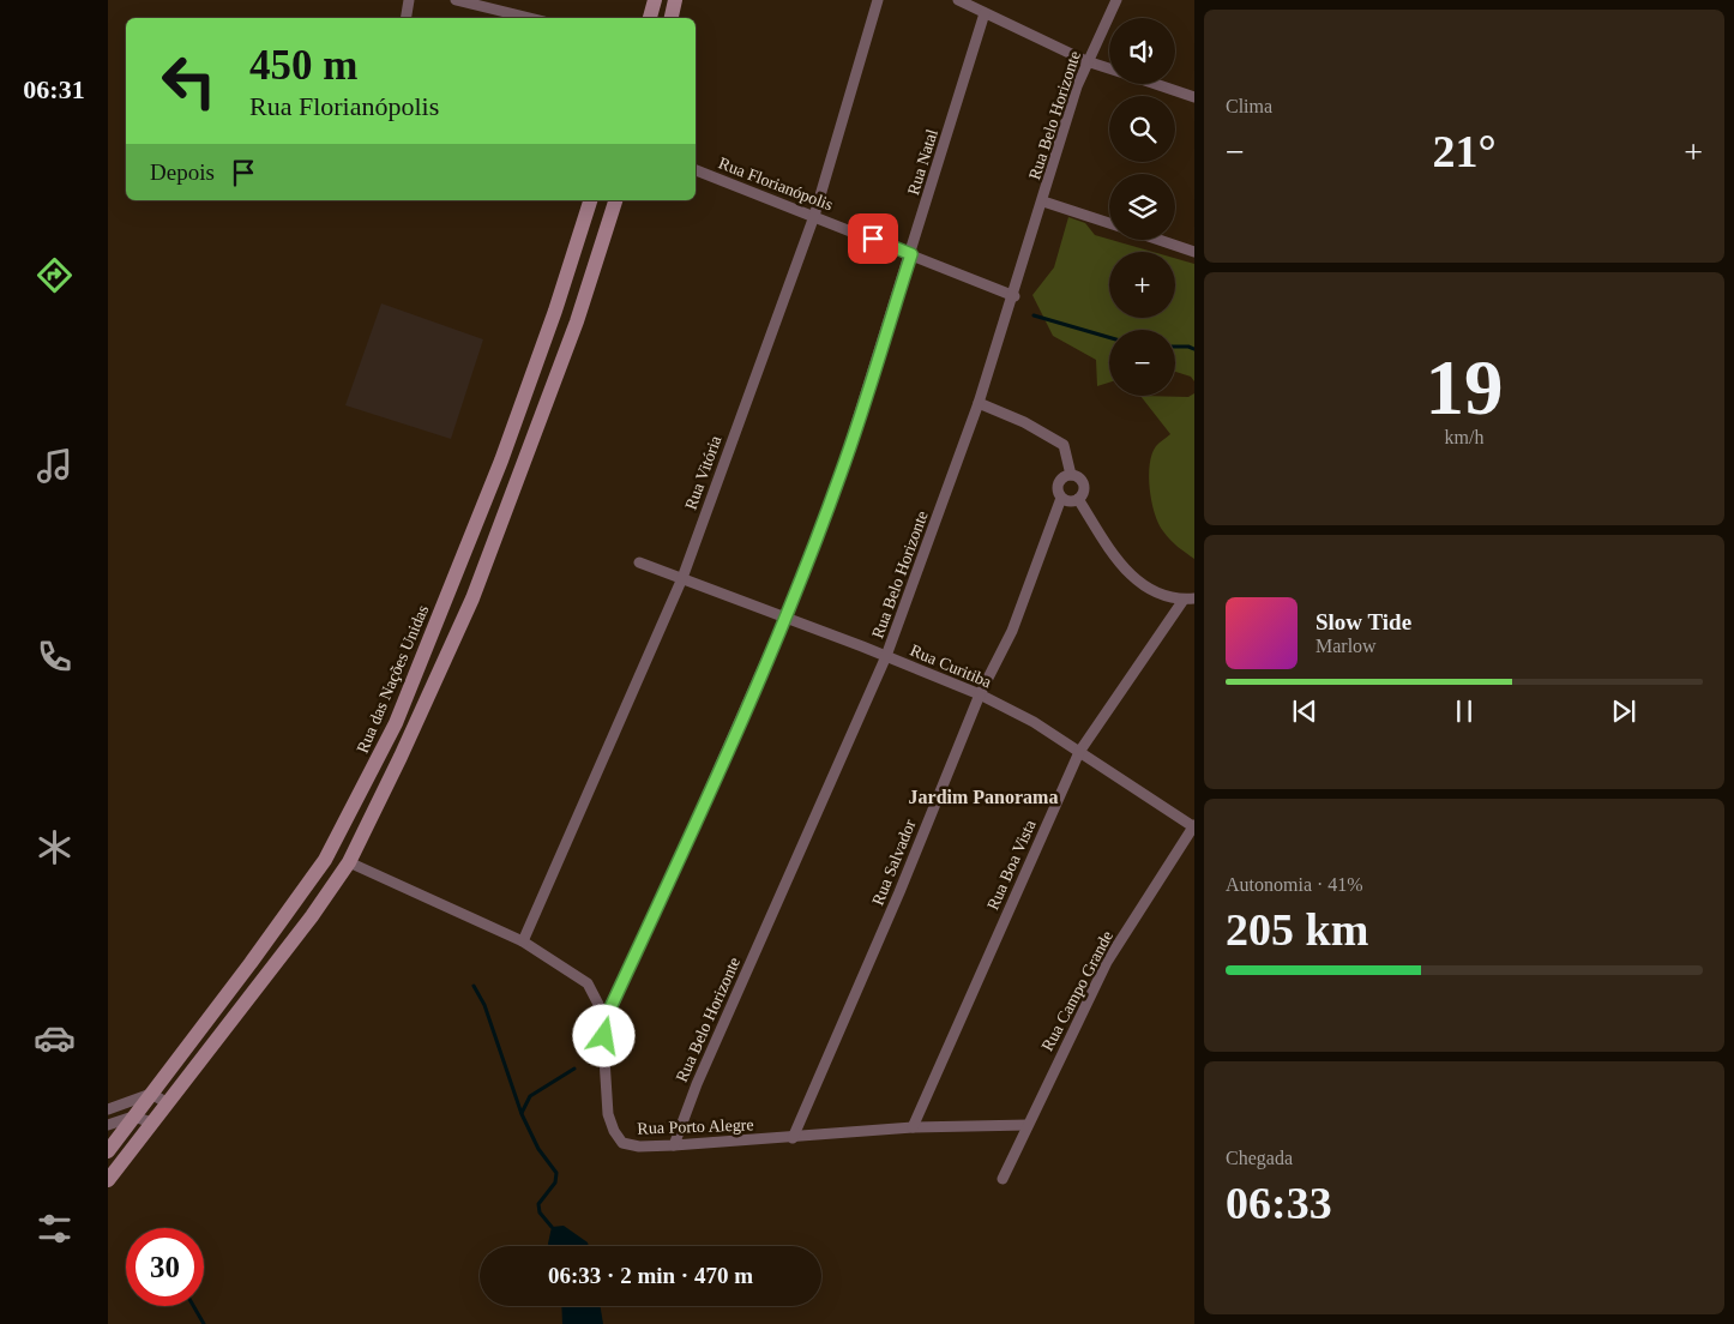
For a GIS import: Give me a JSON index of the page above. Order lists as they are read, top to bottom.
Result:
{
  "streets": {
    "main road": ["Rua das Nações Unidas"],
    "street": [
      "Rua Belo Horizonte",
      "Rua Natal",
      "Rua Florianópolis",
      "Rua Vitória",
      "Rua Curitiba",
      "Rua Salvador",
      "Rua Boa Vista",
      "Rua Campo Grande",
      "Rua Porto Alegre"
    ]
  },
  "crossings": [
    ["Rua Belo Horizonte", "Rua Florianópolis"],
    ["Rua Belo Horizonte", "Rua Curitiba"],
    ["Rua Belo Horizonte", "Rua Porto Alegre"],
    ["Rua Natal", "Rua Florianópolis"],
    ["Rua Natal", "Rua Curitiba"],
    ["Rua Natal", "Rua Porto Alegre"],
    ["Rua Florianópolis", "Rua Vitória"],
    ["Rua Vitória", "Rua Curitiba"],
    ["Rua Vitória", "Rua Porto Alegre"],
    ["Rua Curitiba", "Rua Salvador"],
    ["Rua Curitiba", "Rua Boa Vista"],
    ["Rua Curitiba", "Rua Campo Grande"],
    ["Rua Salvador", "Rua Porto Alegre"],
    ["Rua Boa Vista", "Rua Porto Alegre"],
    ["Rua Campo Grande", "Rua Porto Alegre"]
  ],
  "districts": ["Jardim Panorama"],
  "page": {
    "tabs": "06:31",
    "tile": [
      "Clima",
      ["19", "km/h"],
      ["Autonomia · 41%", "205 km"],
      ["Chegada", "06:33"]
    ],
    "map_buttons": ["+", "−"],
    "turn": ["450 m", "Rua Florianópolis"],
    "heat": ["−", "21°", "+"],
    "then": "Depois",
    "song": ["Slow Tide", "Marlow"],
    "limit": "30",
    "trip": "06:33 · 2 min · 470 m"
  }
}
